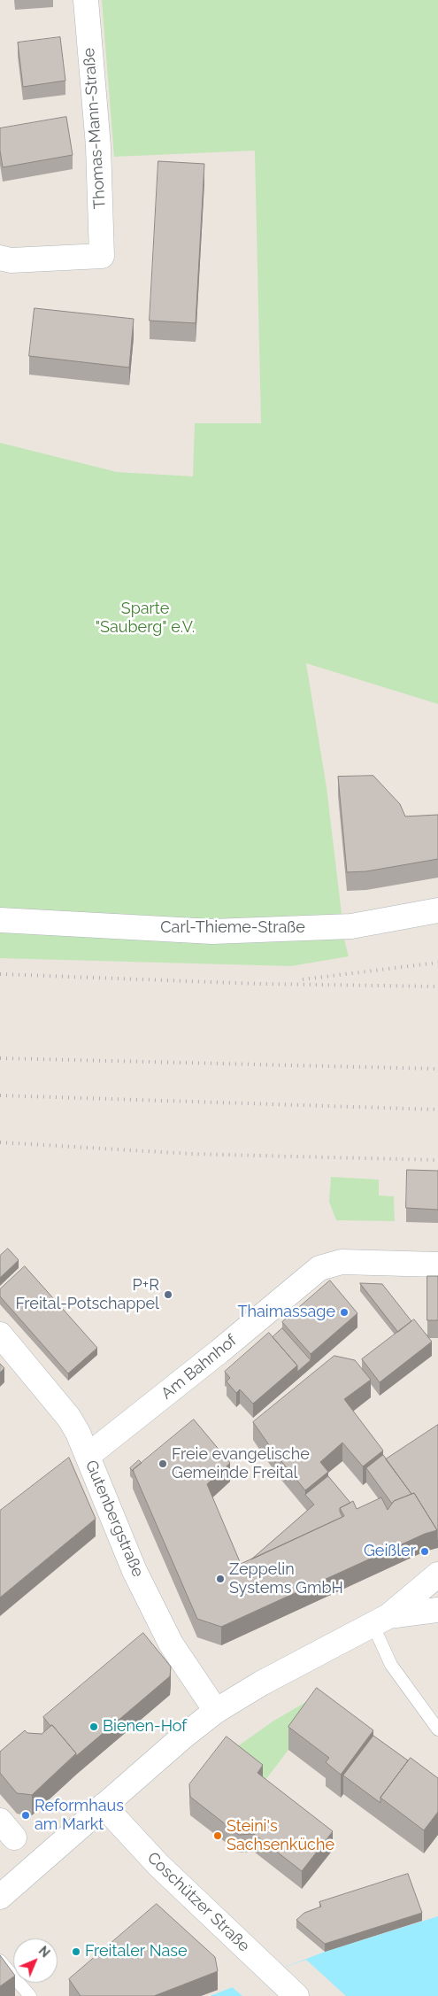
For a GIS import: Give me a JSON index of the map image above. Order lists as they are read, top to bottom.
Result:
{
  "streets": {
    "street": [
      "Thomas-Mann-Straße",
      "Carl-Thieme-Straße",
      "Am Bahnhof",
      "Gutenbergstraße",
      "Coschützer Straße"
    ]
  },
  "crossings": [
    ["Am Bahnhof", "Gutenbergstraße"]
  ],
  "parks": ["Sparte \"Sauberg\" e.V."],
  "places": [
    "P+R Freital-Potschappel",
    "Thaimassage",
    "Freie evangelische Gemeinde Freital",
    "Geißler",
    "Zeppelin Systems GmbH",
    "Bienen-Hof",
    "Reformhaus am Markt",
    "Steini's Sachsenküche",
    "Freitaler Nase"
  ],
  "north": "top right"
}
